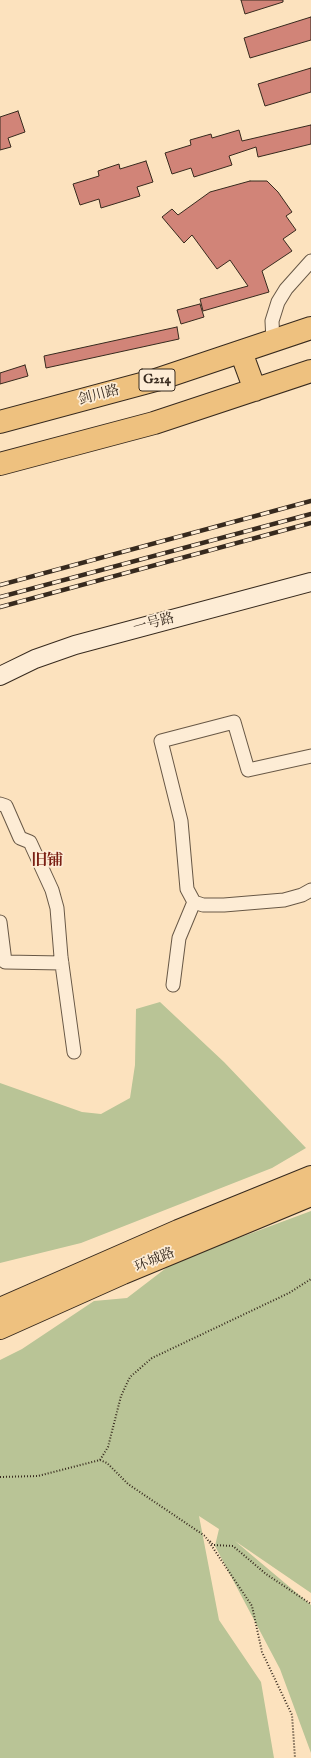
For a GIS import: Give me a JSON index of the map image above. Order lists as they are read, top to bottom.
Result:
{
  "streets": {
    "highway": ["G214", "剑川路"],
    "main road": ["环城路"],
    "street": ["一号路"]
  },
  "districts": ["旧铺"]
}
